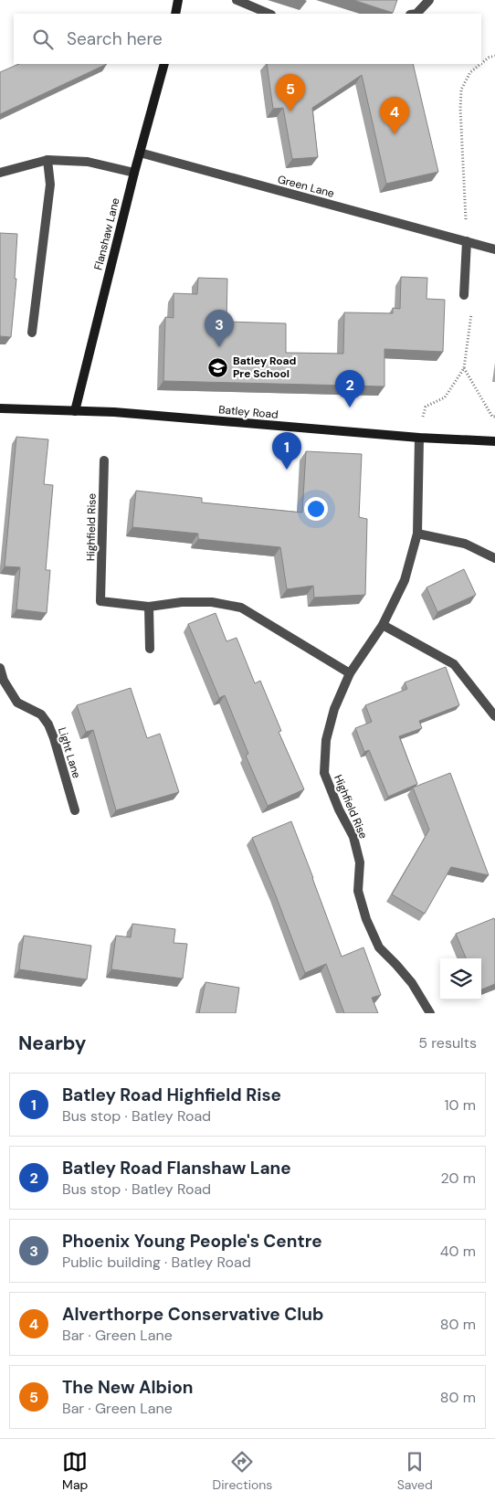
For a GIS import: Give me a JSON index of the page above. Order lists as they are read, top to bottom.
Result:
{
  "streets": {
    "street": [
      "Green Lane",
      "Flanshaw Lane",
      "Batley Road",
      "Highfield Rise",
      "Light Lane"
    ]
  },
  "crossings": [
    ["Green Lane", "Flanshaw Lane"],
    ["Flanshaw Lane", "Batley Road"],
    ["Batley Road", "Highfield Rise"]
  ],
  "places": {
    "school or university": ["Batley Road Pre School"]
  },
  "page": {
    "search": "Search here",
    "pins": [
      "5",
      "4",
      "3",
      "2",
      "1"
    ],
    "heading": ["Nearby", "5 results"],
    "list": [
      {
        "mark": "1",
        "name": "Batley Road Highfield Rise",
        "note": "Bus stop · Batley Road",
        "value": "10 m"
      },
      {
        "mark": "2",
        "name": "Batley Road Flanshaw Lane",
        "note": "Bus stop · Batley Road",
        "value": "20 m"
      },
      {
        "mark": "3",
        "name": "Phoenix Young People's Centre",
        "note": "Public building · Batley Road",
        "value": "40 m"
      },
      {
        "mark": "4",
        "name": "Alverthorpe Conservative Club",
        "note": "Bar · Green Lane",
        "value": "80 m"
      },
      {
        "mark": "5",
        "name": "The New Albion",
        "note": "Bar · Green Lane",
        "value": "80 m"
      }
    ],
    "nav": ["Map", "Directions", "Saved"]
  }
}
